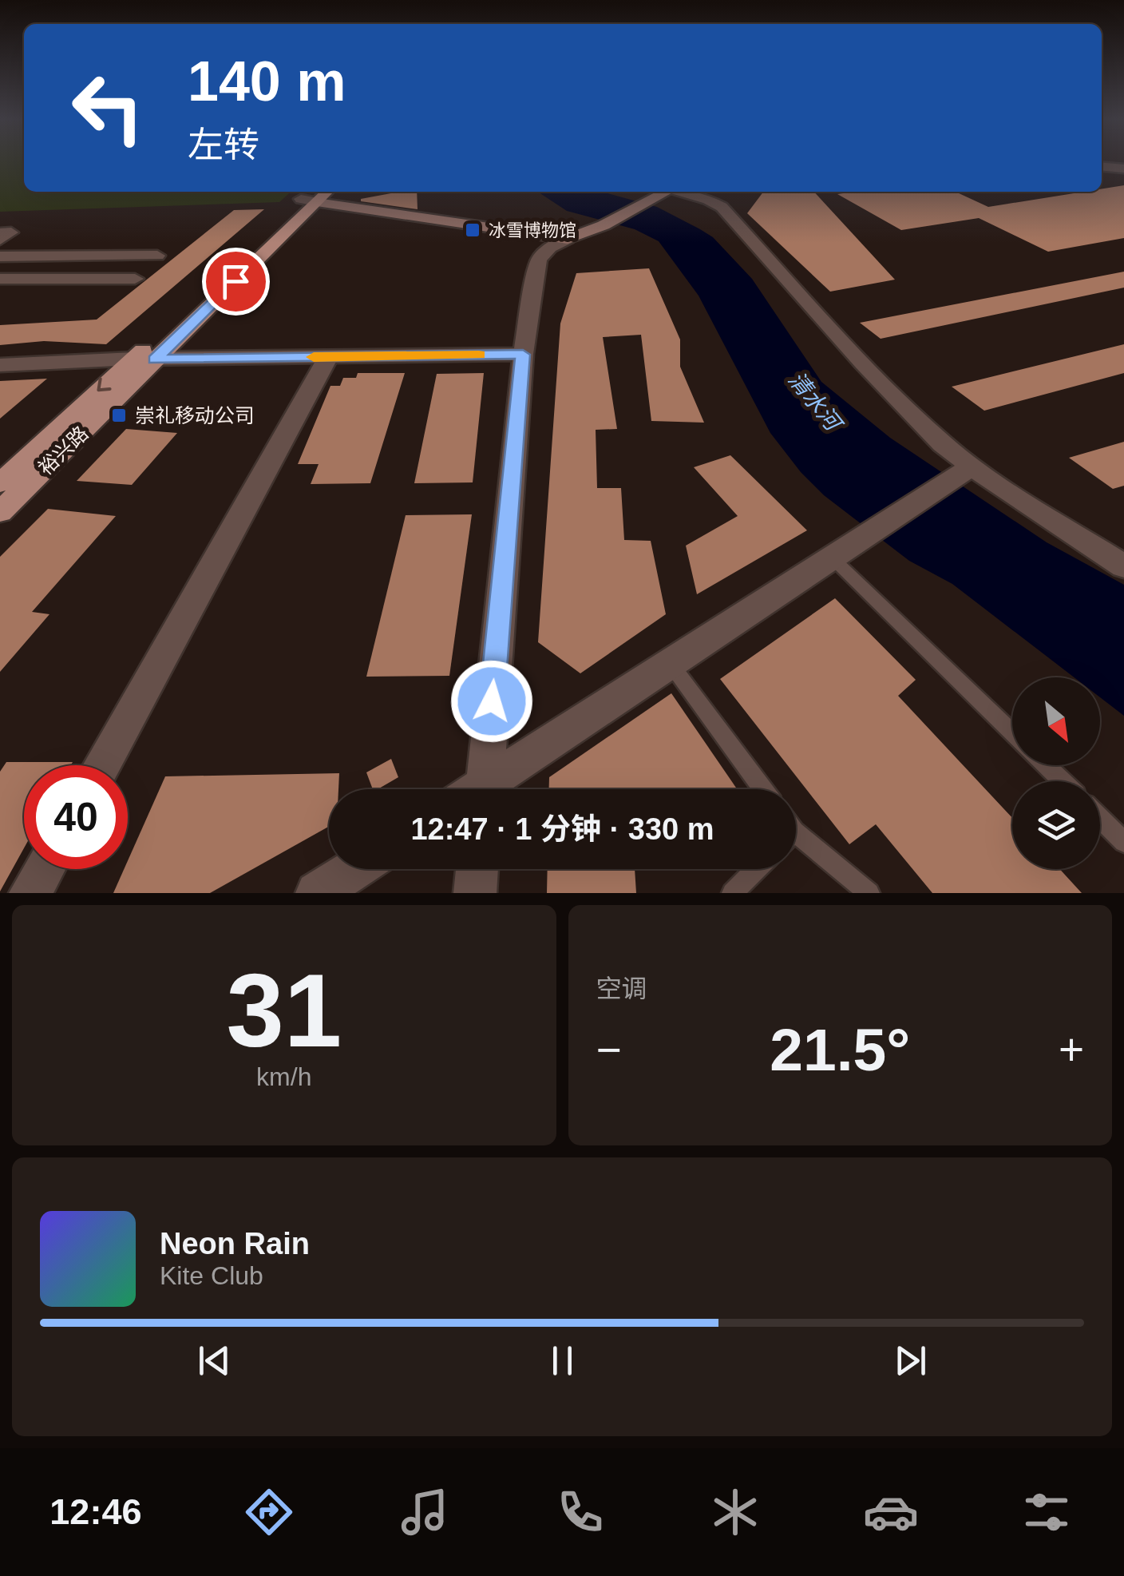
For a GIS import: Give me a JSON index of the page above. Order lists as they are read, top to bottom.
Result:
{
  "streets": {
    "main road": ["裕兴路"]
  },
  "water": ["清水河"],
  "places": {
    "transit": ["冰雪博物馆", "崇礼移动公司"]
  },
  "north": "bottom right",
  "page": {
    "turn": ["140 m", "左转"],
    "limit": "40",
    "trip": "12:47 · 1 分钟 · 330 m",
    "tile": [
      ["31", "km/h"],
      "空调"
    ],
    "heat": ["−", "21.5°", "+"],
    "song": ["Neon Rain", "Kite Club"],
    "tabs": "12:46"
  }
}
